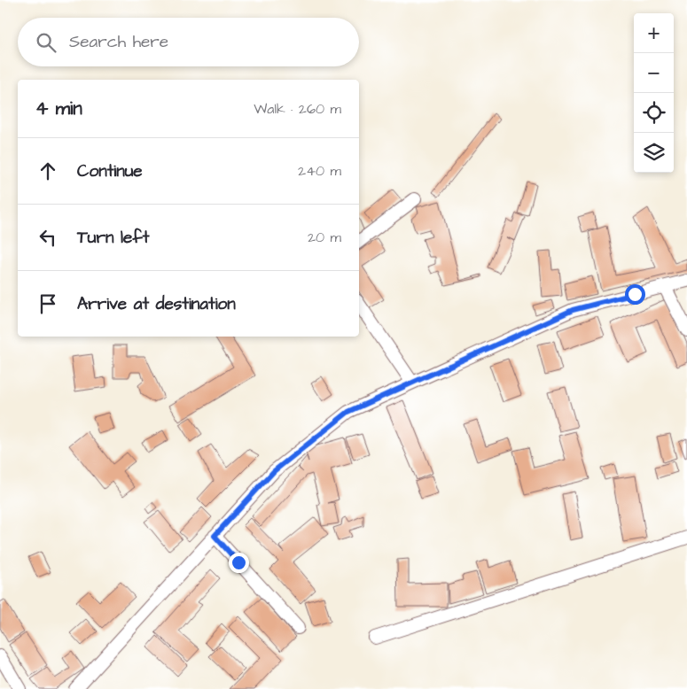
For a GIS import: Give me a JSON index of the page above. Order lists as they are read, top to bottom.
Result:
{
  "page": {
    "map_buttons": ["+", "−"],
    "search": "Search here",
    "heading": ["4 min", "Walk · 260 m"],
    "list": [
      ["Continue", "240 m"],
      ["Turn left", "20 m"],
      "Arrive at destination"
    ]
  }
}
